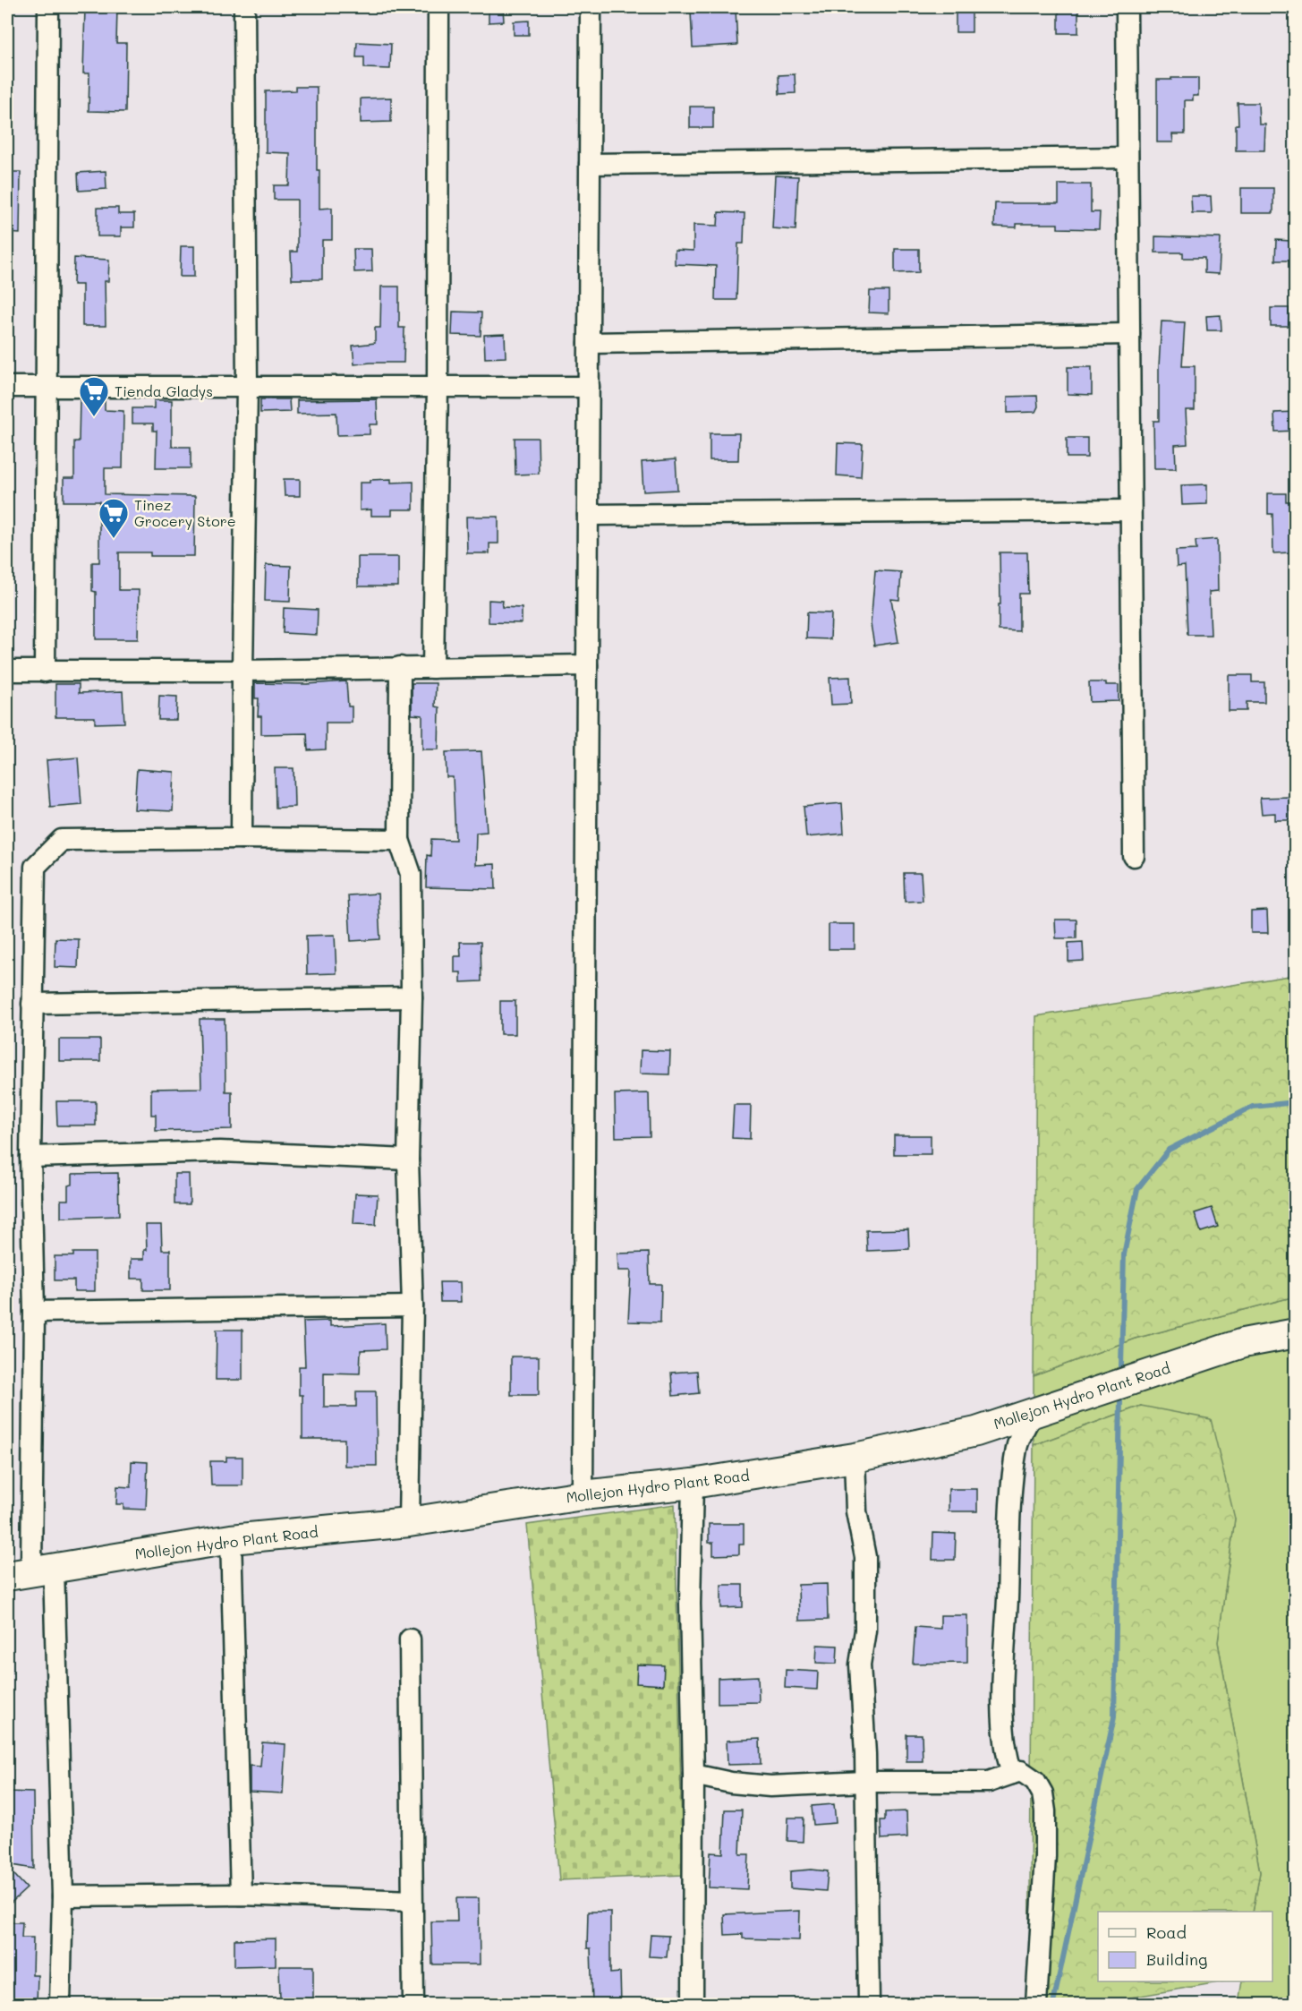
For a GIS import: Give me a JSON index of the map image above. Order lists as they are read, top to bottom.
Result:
{
  "streets": {
    "street": ["Mollejon Hydro Plant Road"]
  },
  "places": {
    "supermarket": ["Tienda Gladys", "Tinez Grocery Store"]
  },
  "legend": ["Road", "Building"]
}
